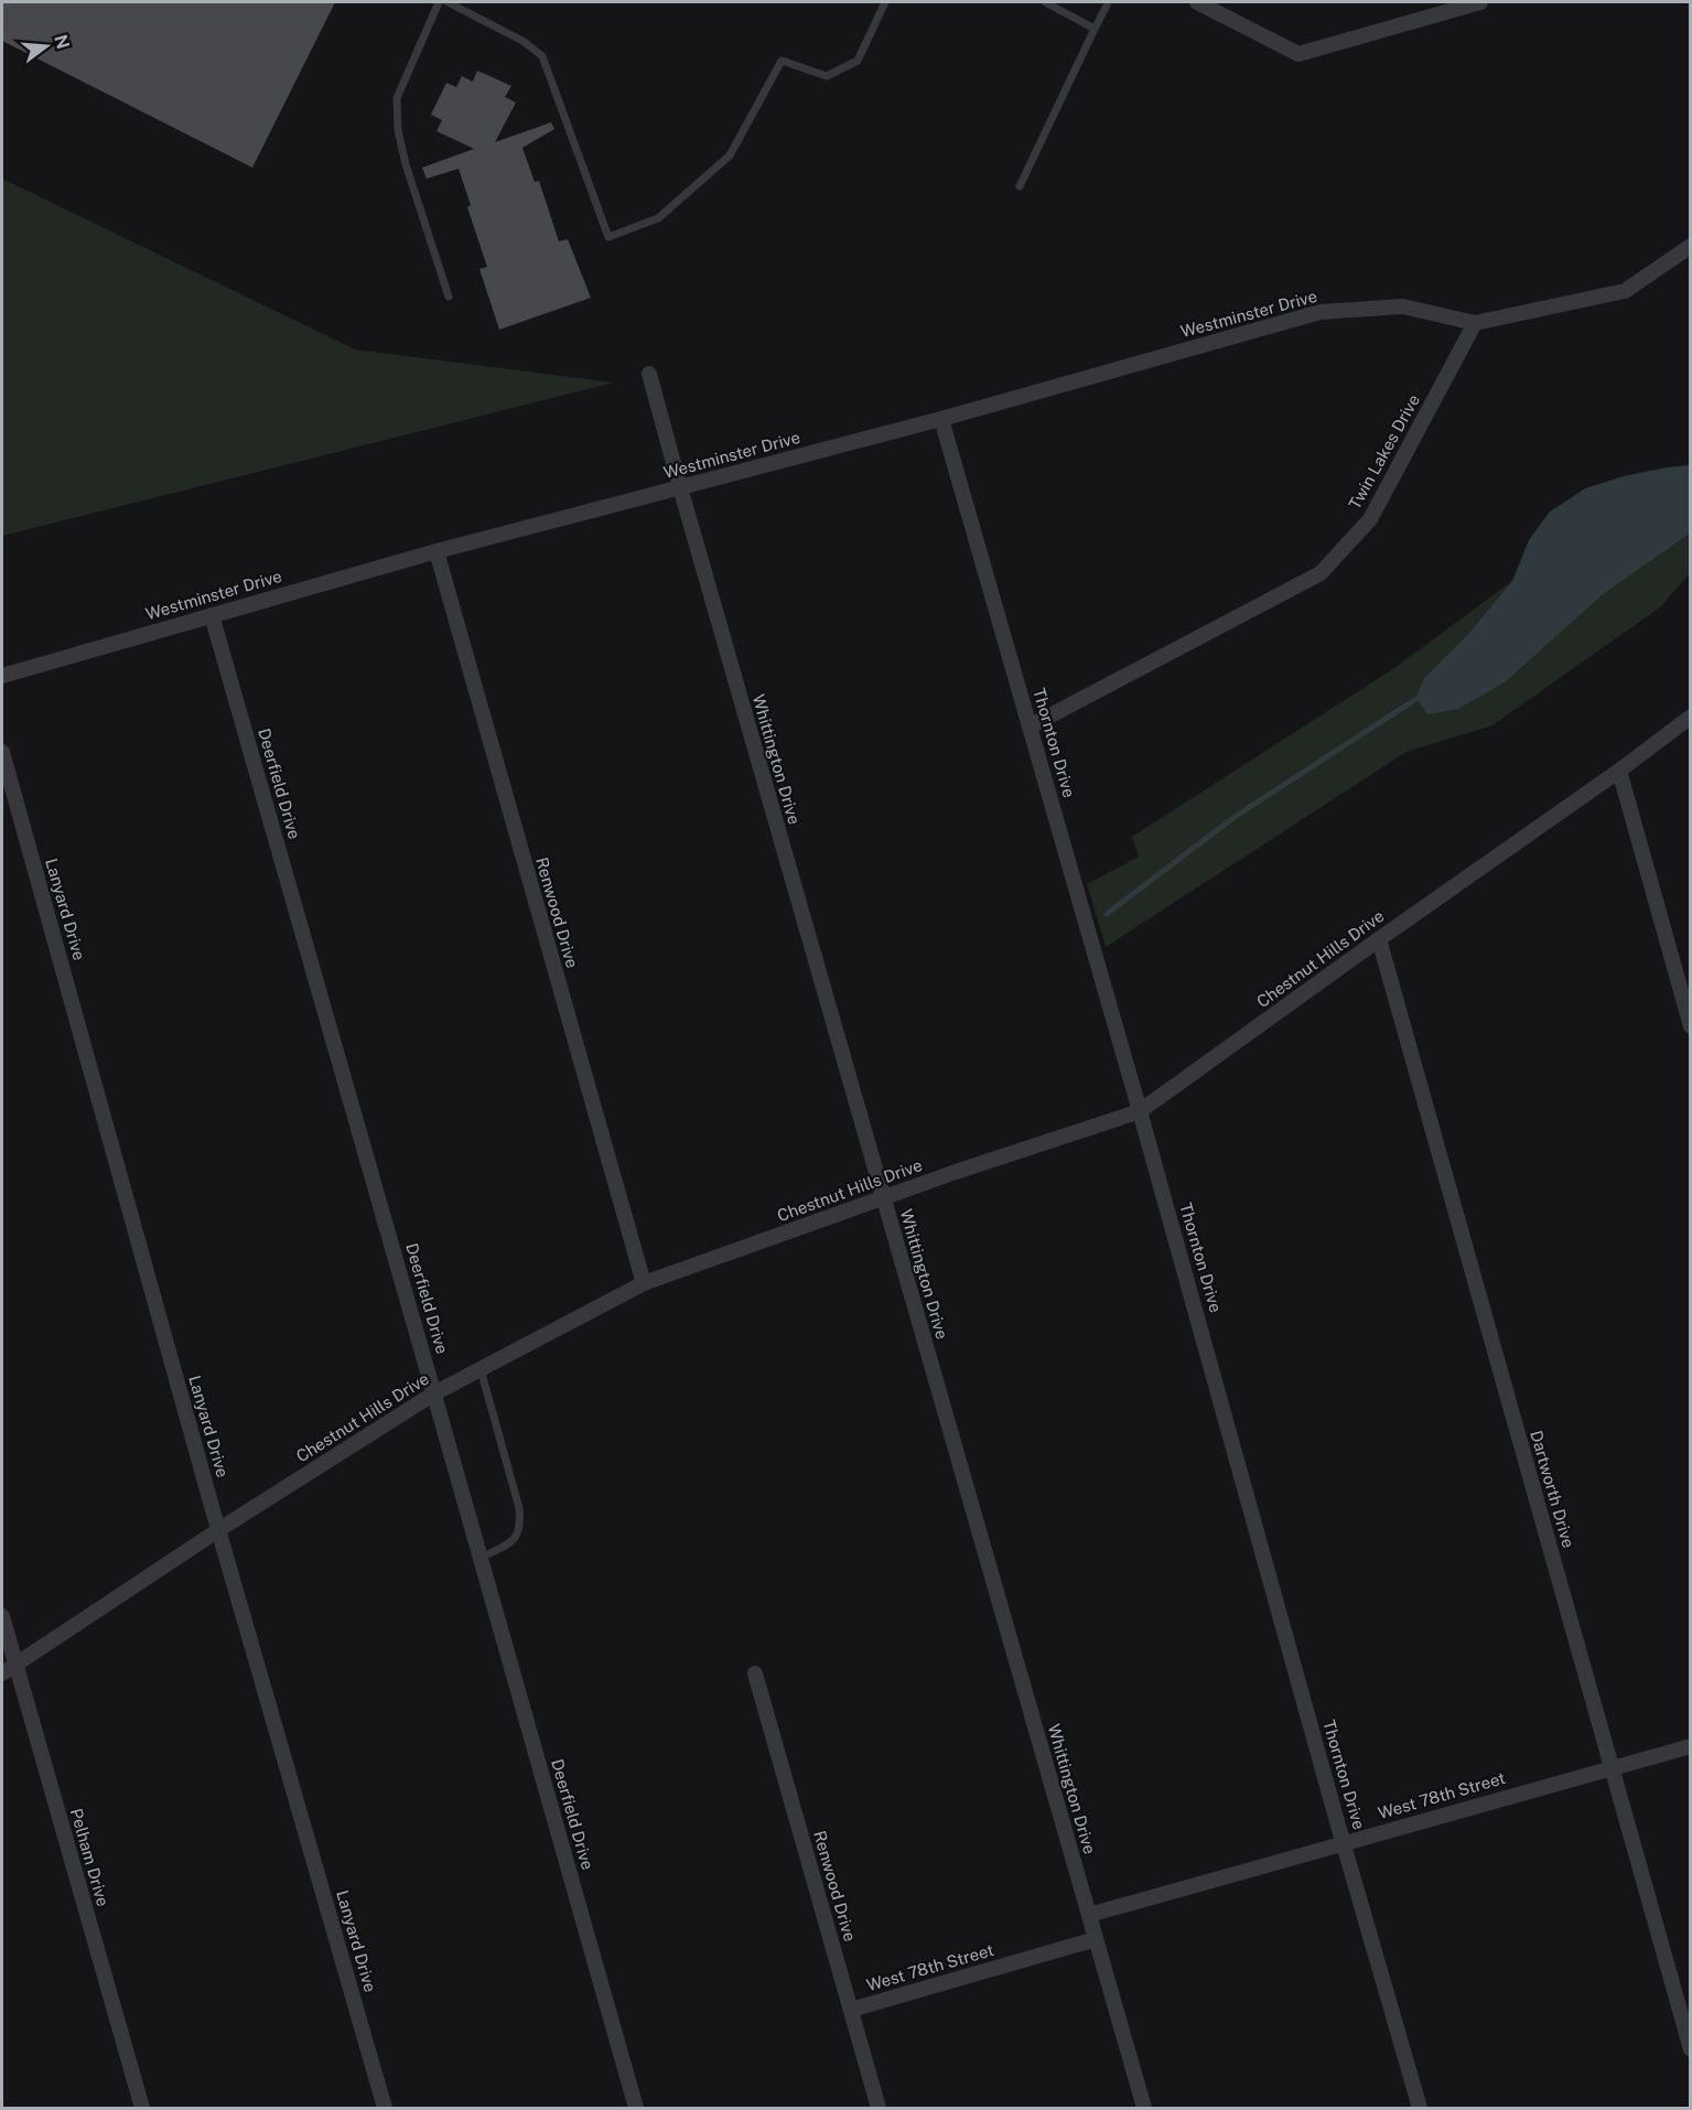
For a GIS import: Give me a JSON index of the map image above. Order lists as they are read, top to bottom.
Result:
{
  "streets": {
    "street": [
      "Westminster Drive",
      "Twin Lakes Drive",
      "Thornton Drive",
      "Whittington Drive",
      "Deerfield Drive",
      "Lanyard Drive",
      "Renwood Drive",
      "Chestnut Hills Drive",
      "Dartworth Drive",
      "West 78th Street",
      "Pelham Drive"
    ]
  },
  "crossings": [
    ["Westminster Drive", "Twin Lakes Drive"],
    ["Westminster Drive", "Thornton Drive"],
    ["Westminster Drive", "Whittington Drive"],
    ["Westminster Drive", "Deerfield Drive"],
    ["Westminster Drive", "Renwood Drive"],
    ["Twin Lakes Drive", "Thornton Drive"],
    ["Thornton Drive", "Chestnut Hills Drive"],
    ["Thornton Drive", "West 78th Street"],
    ["Whittington Drive", "Chestnut Hills Drive"],
    ["Whittington Drive", "West 78th Street"],
    ["Deerfield Drive", "Chestnut Hills Drive"],
    ["Lanyard Drive", "Chestnut Hills Drive"],
    ["Renwood Drive", "Chestnut Hills Drive"],
    ["Renwood Drive", "West 78th Street"],
    ["Chestnut Hills Drive", "Dartworth Drive"],
    ["Chestnut Hills Drive", "Pelham Drive"],
    ["Dartworth Drive", "West 78th Street"]
  ],
  "north": "right"
}
